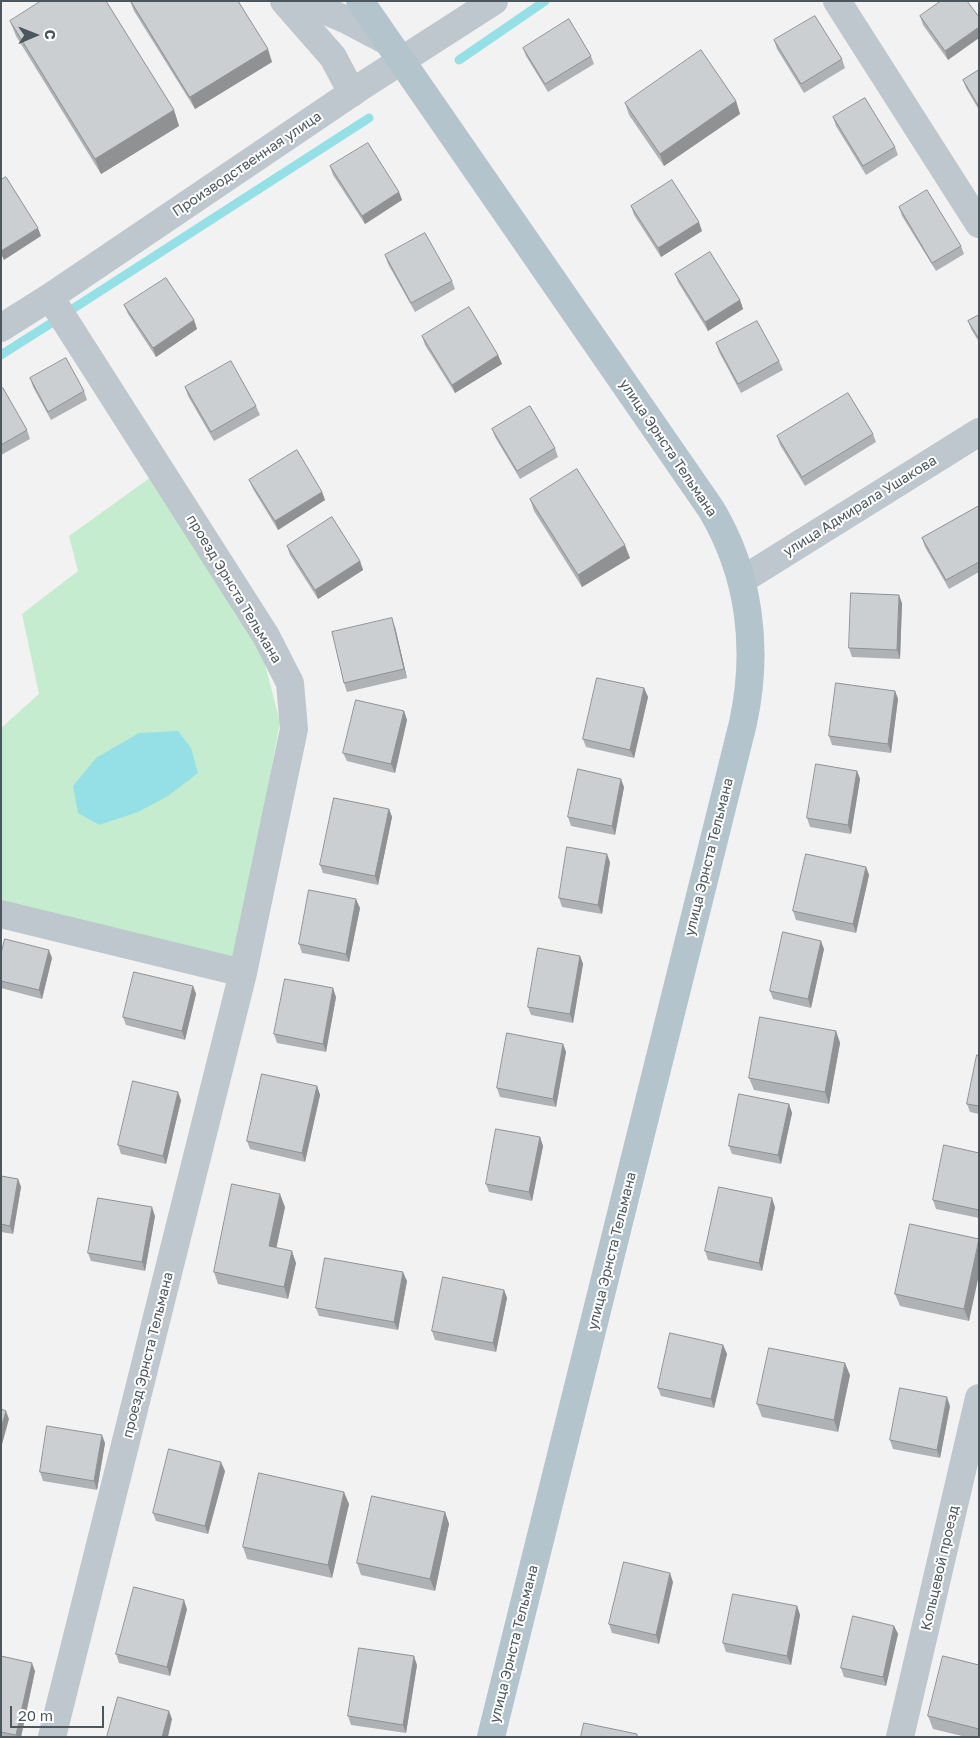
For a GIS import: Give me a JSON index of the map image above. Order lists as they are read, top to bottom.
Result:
{
  "streets": {
    "main road": ["улица Эрнста Тельмана"],
    "street": [
      "Производственная улица",
      "улица Адмирала Ушакова",
      "проезд Эрнста Тельмана",
      "Кольцевой проезд"
    ]
  },
  "crossings": [
    ["Производственная улица", "улица Эрнста Тельмана"],
    ["Производственная улица", "проезд Эрнста Тельмана"],
    ["улица Эрнста Тельмана", "улица Адмирала Ушакова"]
  ],
  "scale_bar": "20 m",
  "north": "right"
}
